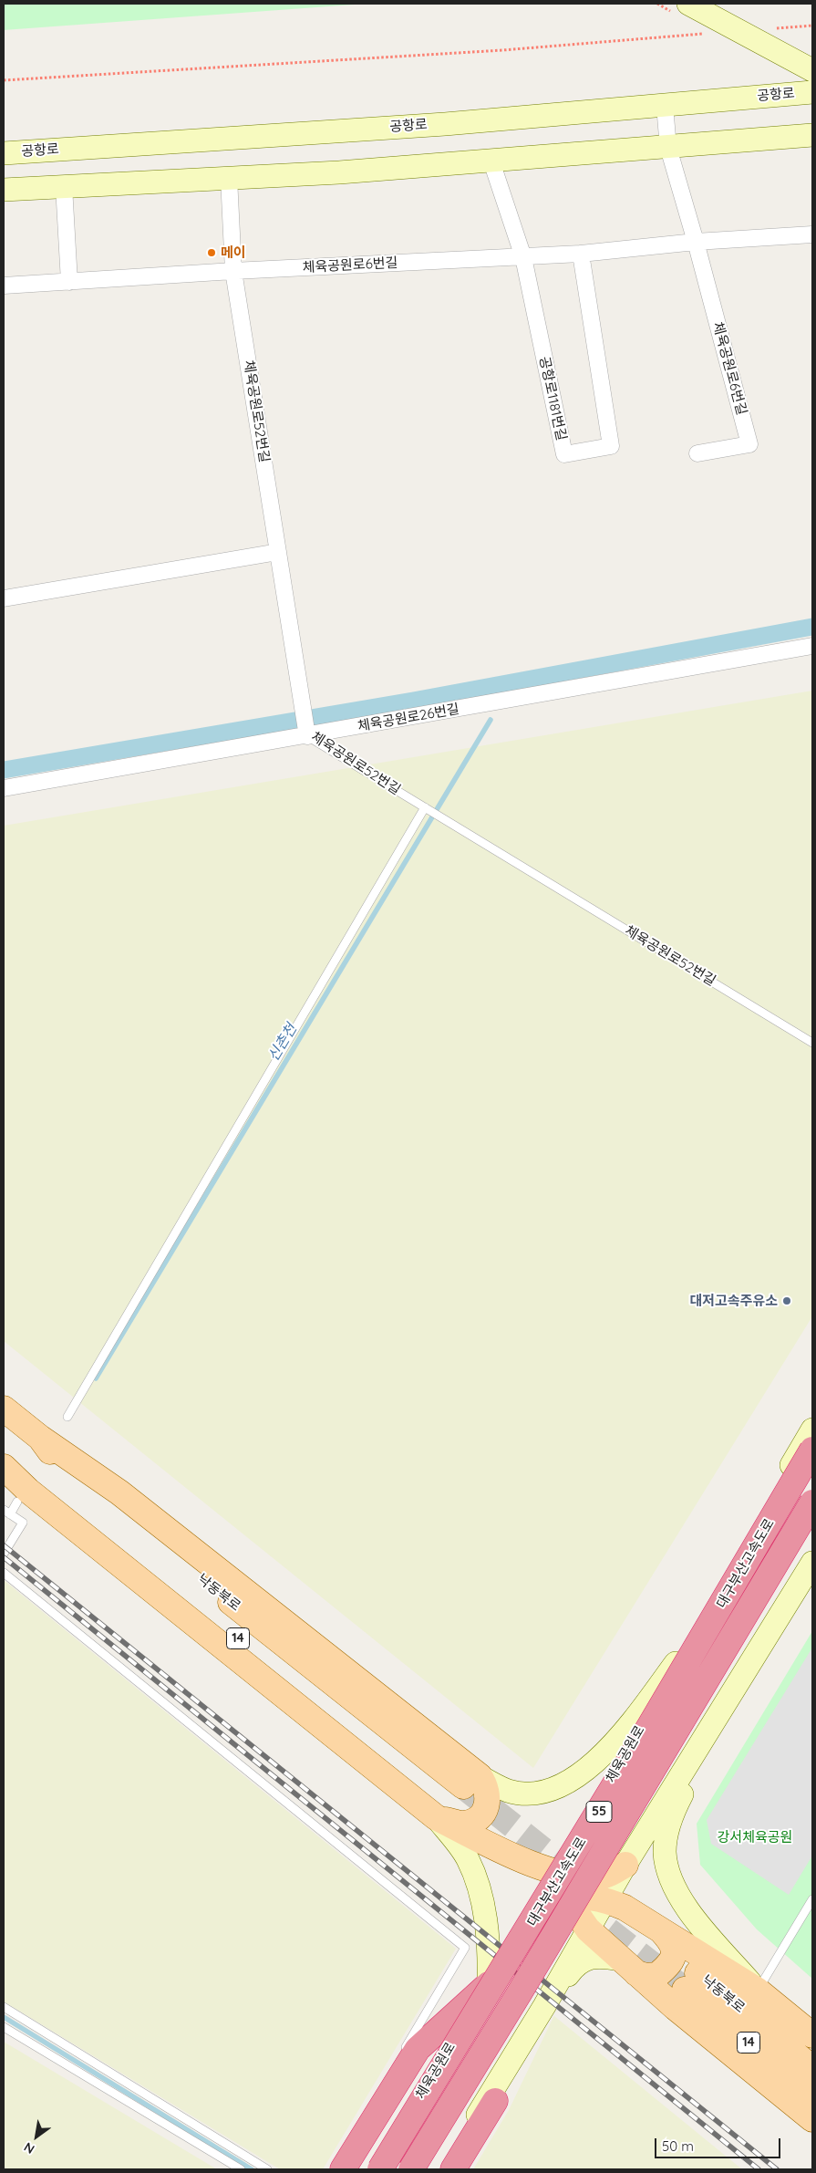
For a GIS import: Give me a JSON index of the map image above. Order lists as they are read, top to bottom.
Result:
{
  "streets": {
    "highway": ["대구부산고속도로", "55"],
    "main road": [
      "공항로",
      "낙동북로",
      "14",
      "체육공원로"
    ],
    "street": [
      "체육공원로6번길",
      "공항로1181번길",
      "체육공원로52번길",
      "체육공원로26번길"
    ]
  },
  "crossings": [
    ["체육공원로6번길", "공항로1181번길"],
    ["체육공원로6번길", "체육공원로52번길"],
    ["체육공원로52번길", "체육공원로26번길"]
  ],
  "water": ["신촌천"],
  "parks": ["강서체육공원"],
  "places": ["메이", "대저고속주유소"],
  "scale_bar": "50 m",
  "north": "bottom left"
}
